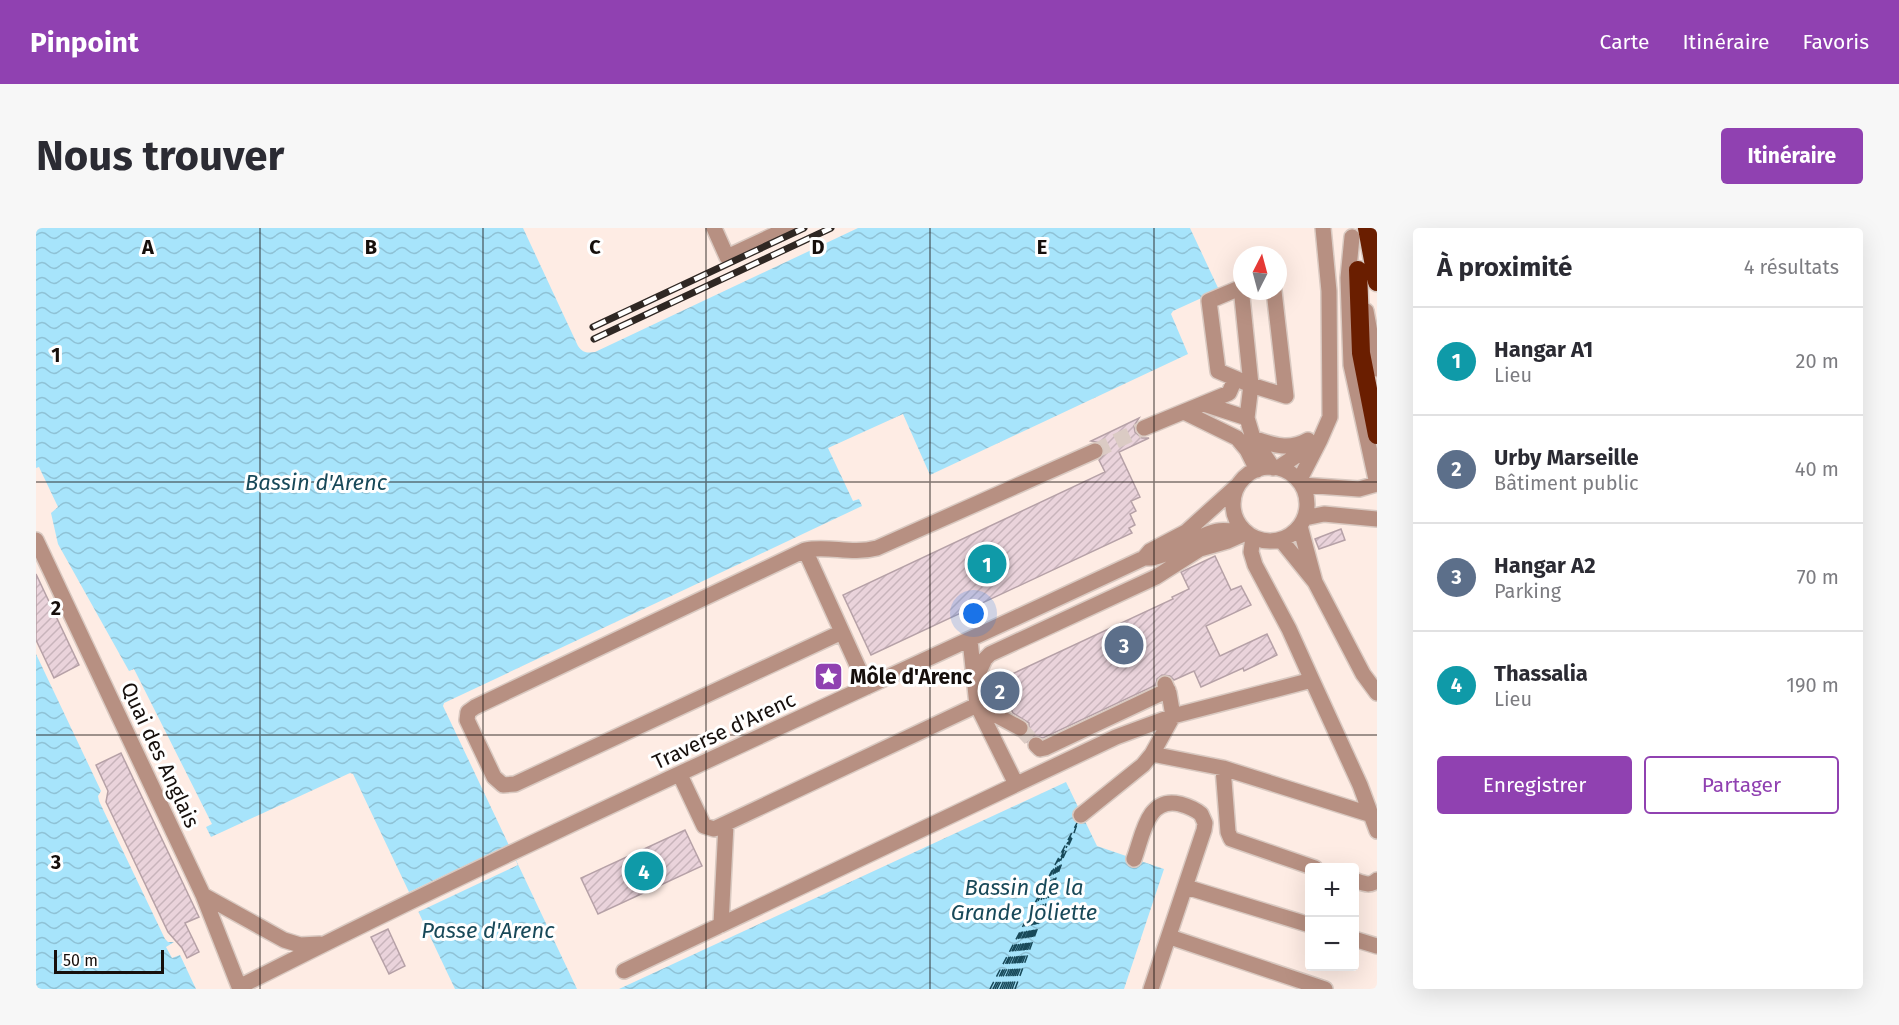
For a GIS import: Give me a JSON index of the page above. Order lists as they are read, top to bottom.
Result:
{
  "streets": {
    "street": ["Traverse d'Arenc", "Quai des Anglais"]
  },
  "crossings": [
    ["Traverse d'Arenc", "Quai des Anglais"]
  ],
  "water": ["Bassin d'Arenc", "Bassin de la Grande Joliette", "Passe d'Arenc"],
  "places": {
    "place": ["Môle d'Arenc"]
  },
  "scale_bar": "50 m",
  "north": "top",
  "page": {
    "header": "Pinpoint",
    "nav": ["Carte", "Itinéraire", "Favoris"],
    "buttons": [
      "Itinéraire",
      ["Enregistrer", "Partager"]
    ],
    "title": "Nous trouver",
    "heading": ["À proximité", "4 résultats"],
    "list": [
      {
        "mark": "1",
        "name": "Hangar A1",
        "note": "Lieu",
        "value": "20 m"
      },
      {
        "mark": "2",
        "name": "Urby Marseille",
        "note": "Bâtiment public",
        "value": "40 m"
      },
      {
        "mark": "3",
        "name": "Hangar A2",
        "note": "Parking",
        "value": "70 m"
      },
      {
        "mark": "4",
        "name": "Thassalia",
        "note": "Lieu",
        "value": "190 m"
      }
    ],
    "pins": [
      "1",
      "3",
      "2",
      "4"
    ],
    "map_buttons": ["+", "−"],
    "scale": "50 m"
  },
  "grid": {
    "columns": [
      "A",
      "B",
      "C",
      "D",
      "E"
    ],
    "rows": ["1", "2", "3"]
  }
}
